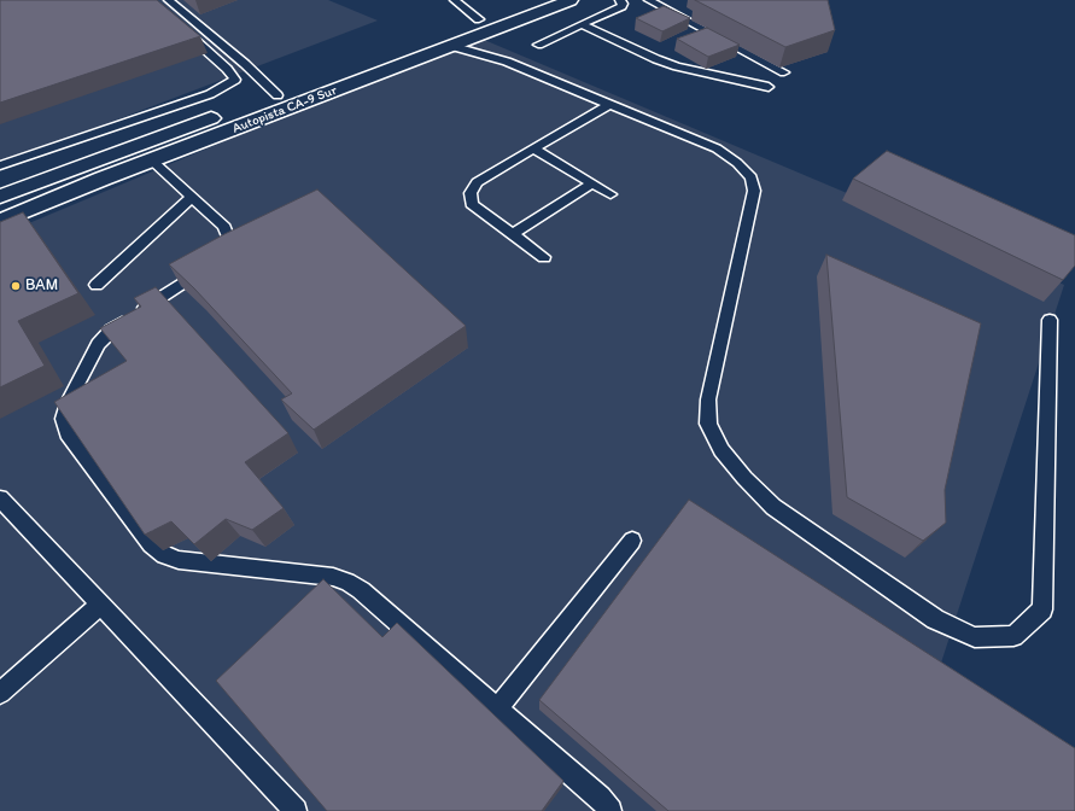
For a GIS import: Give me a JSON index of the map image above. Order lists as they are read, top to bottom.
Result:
{
  "streets": {
    "highway": ["Autopista CA-9 Sur"]
  },
  "places": ["BAM"]
}
